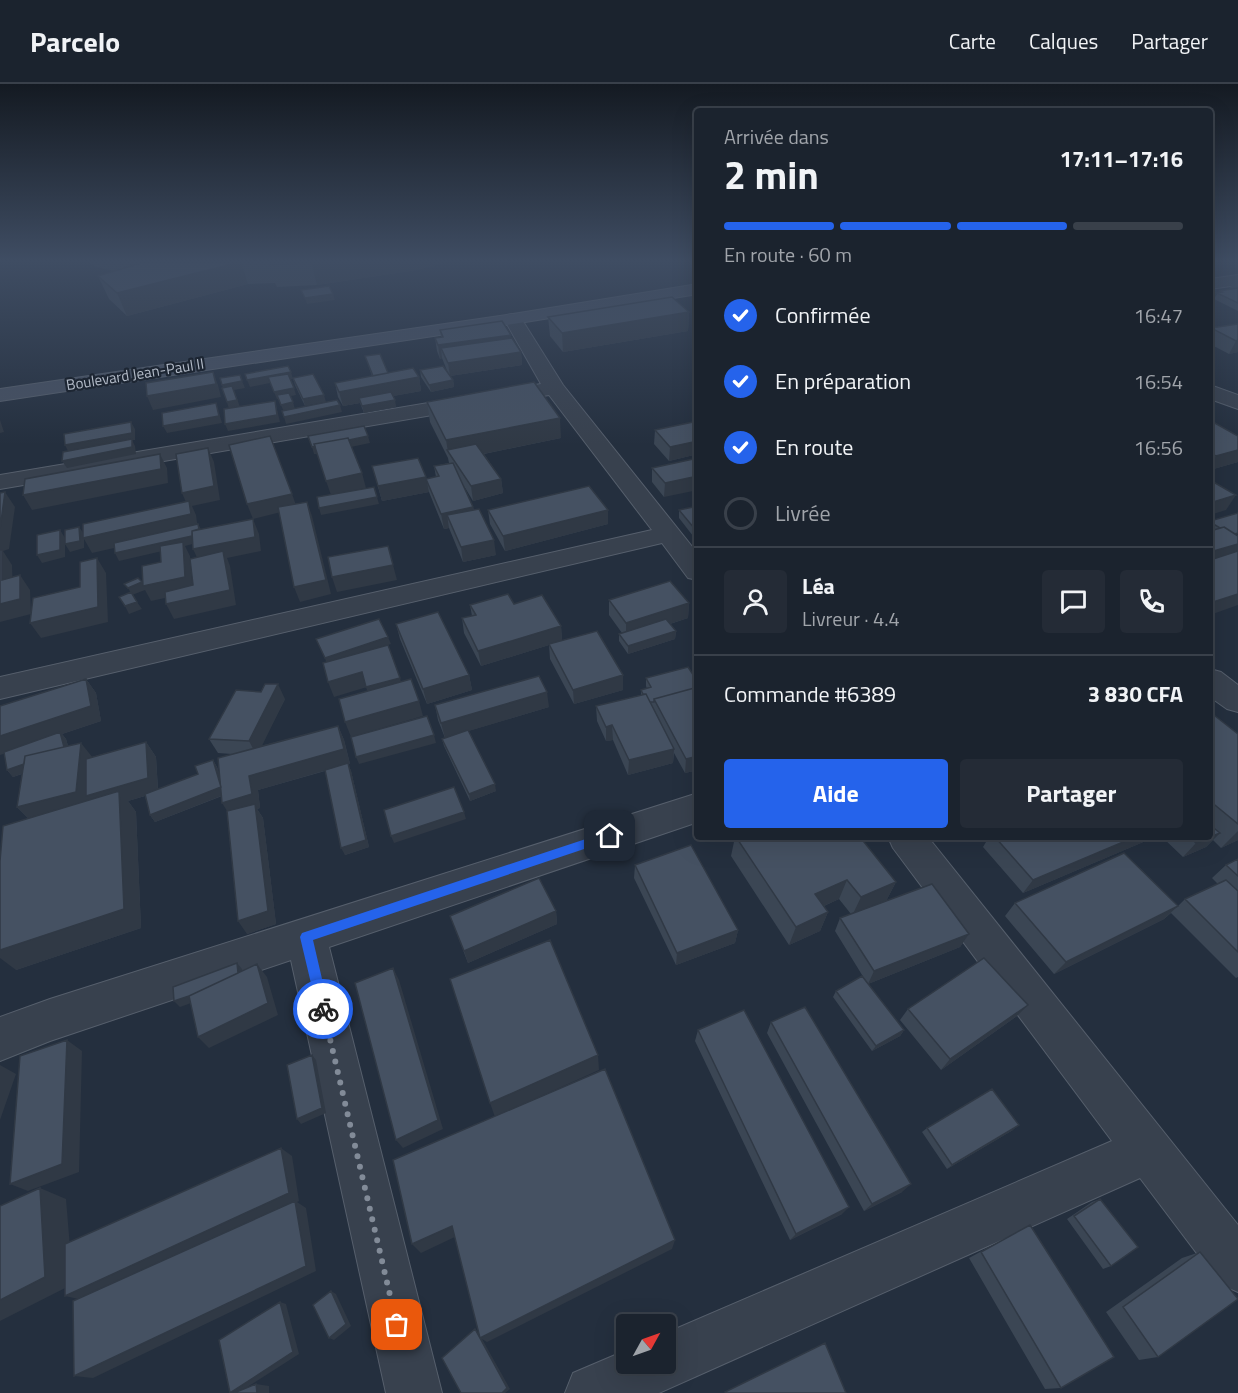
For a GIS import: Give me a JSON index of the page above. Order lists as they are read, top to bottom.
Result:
{
  "streets": {
    "main road": ["Boulevard Jean-Paul II"]
  },
  "north": "top right",
  "page": {
    "header": "Parcelo",
    "nav": ["Carte", "Calques", "Partager"],
    "heading": ["2 min", "Arrivée dans", "17:11–17:16"],
    "panel": [
      "Léa",
      "Livreur · 4.4",
      "Commande #6389",
      "3 830 CFA"
    ],
    "bar": "En route · 60 m",
    "list": [
      ["Confirmée", "16:47"],
      ["En préparation", "16:54"],
      ["En route", "16:56"],
      "Livrée"
    ],
    "buttons": ["Aide", "Partager"]
  }
}
